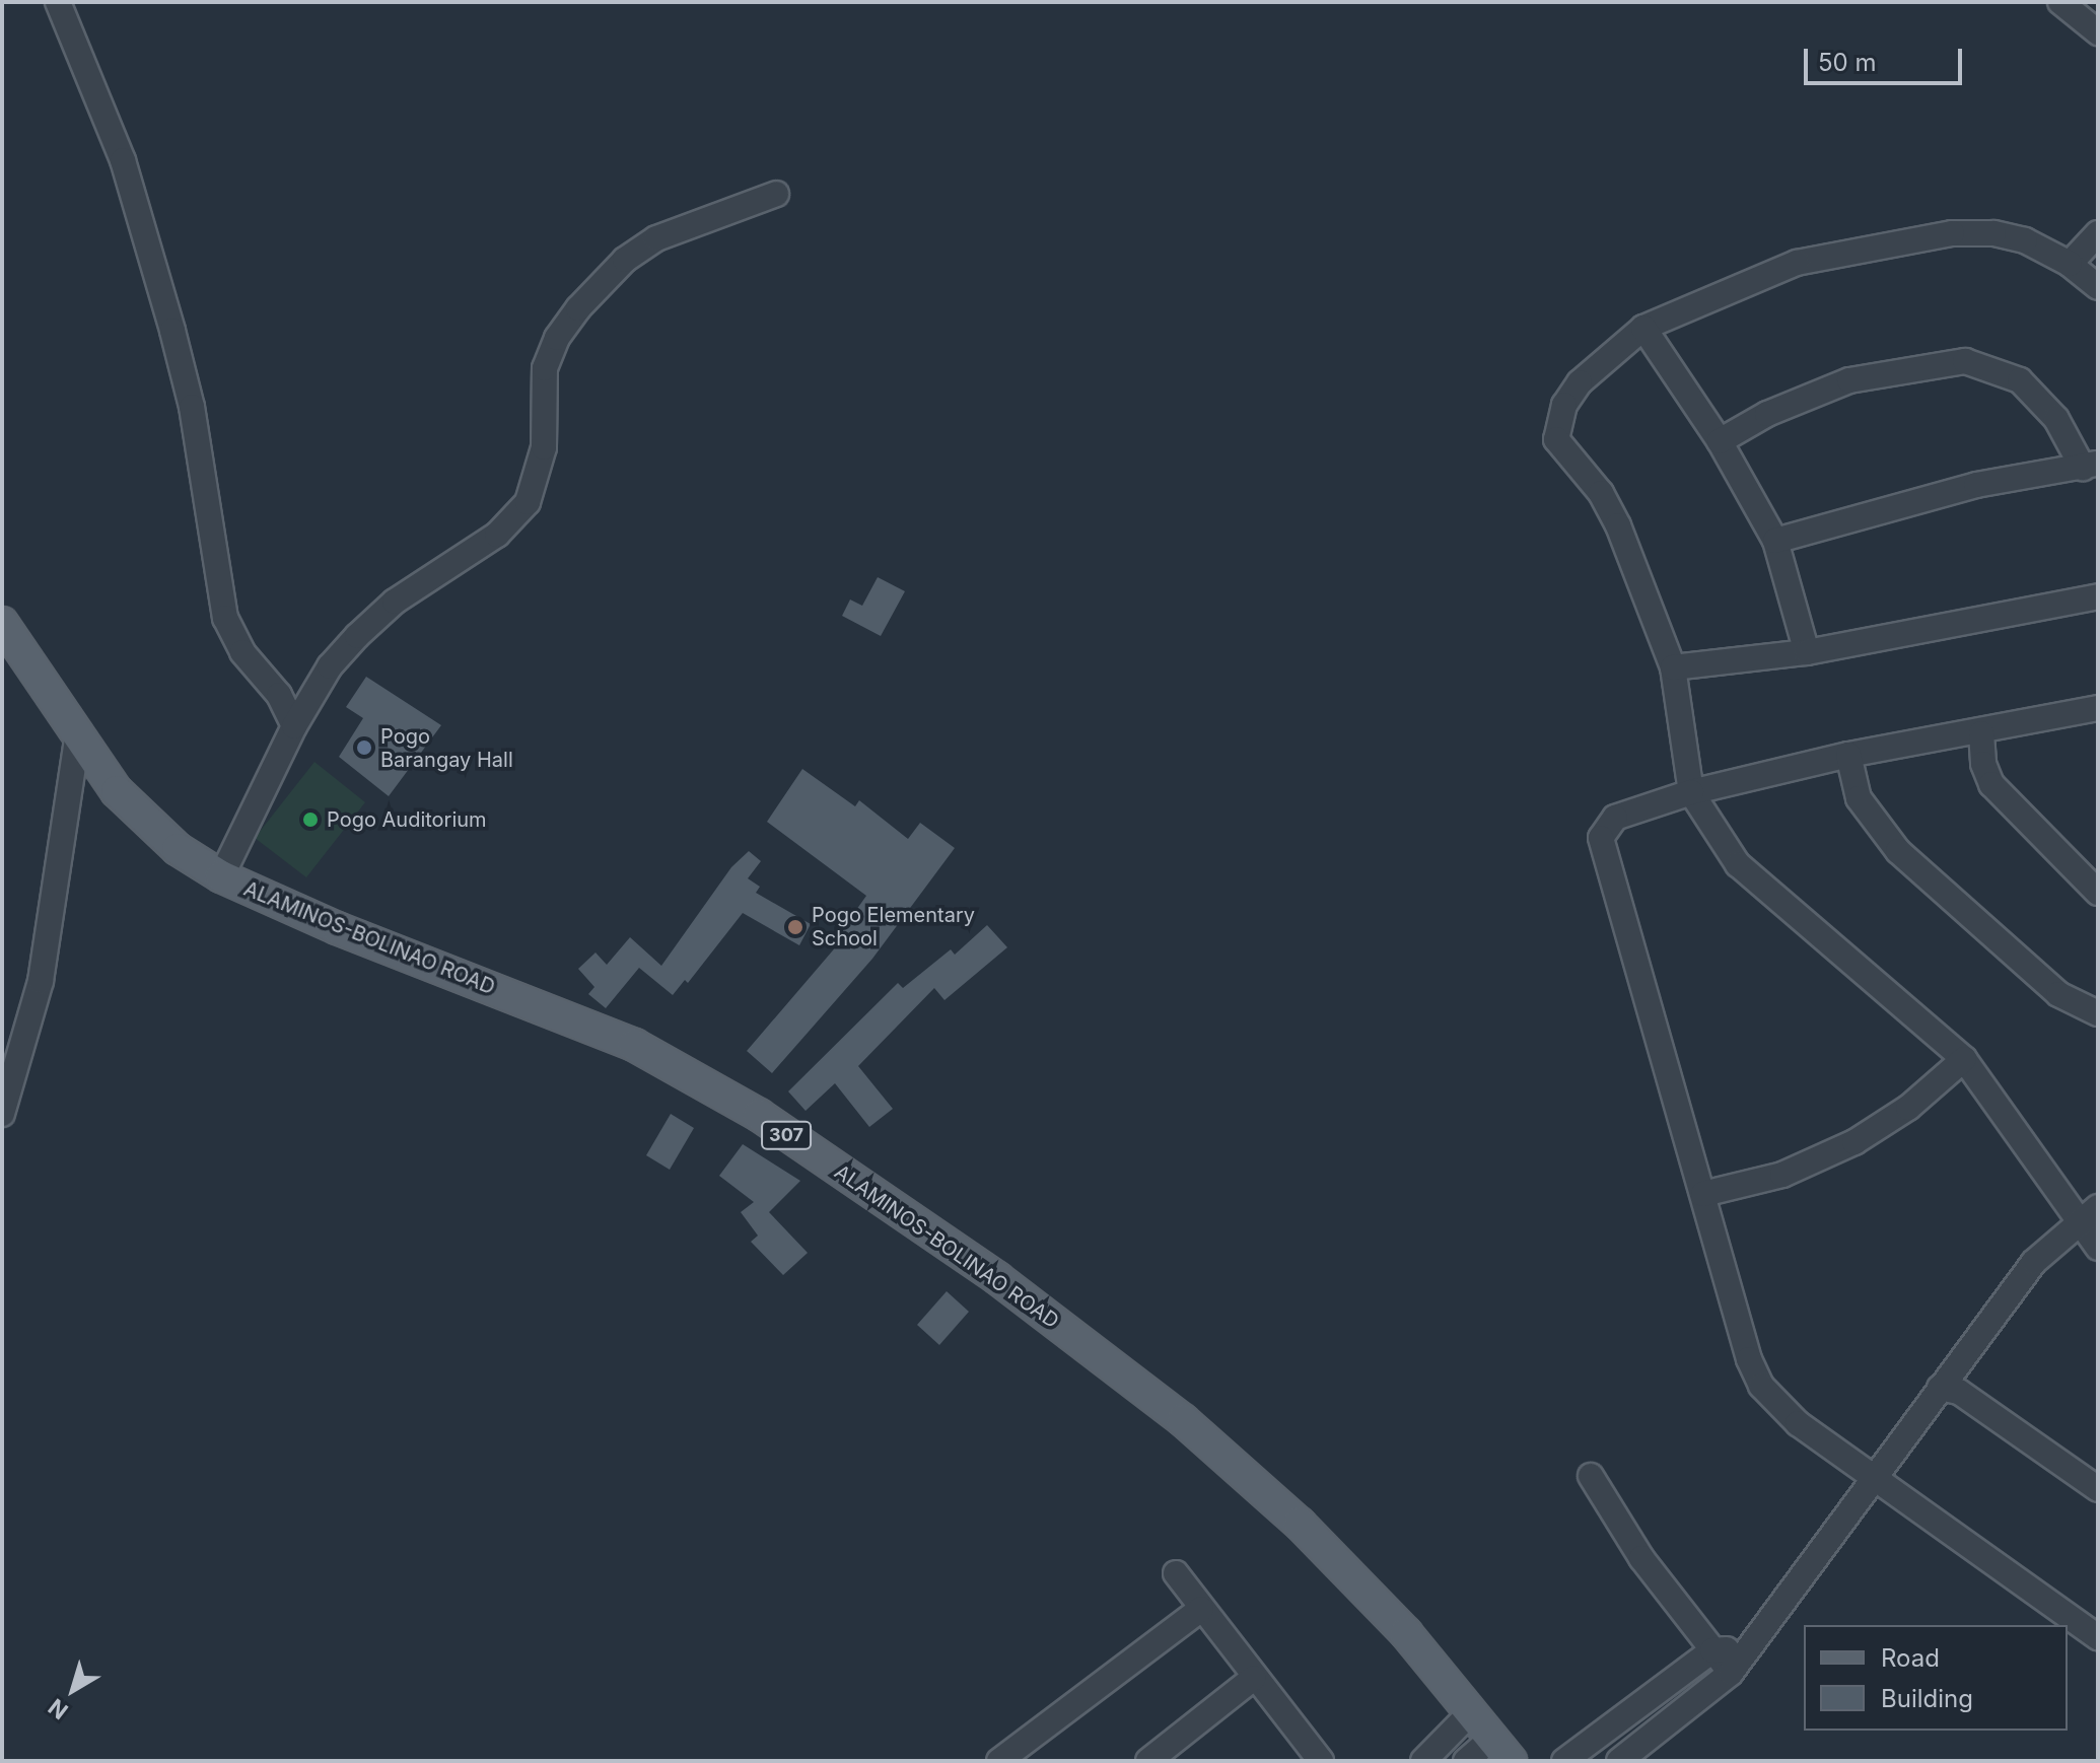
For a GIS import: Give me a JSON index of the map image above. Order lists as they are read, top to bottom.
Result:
{
  "streets": {
    "main road": ["ALAMINOS-BOLINAO ROAD", "307"]
  },
  "places": ["Pogo Barangay Hall", "Pogo Auditorium", "Pogo Elementary School"],
  "legend": ["Road", "Building"],
  "scale_bar": "50 m",
  "north": "bottom left"
}
